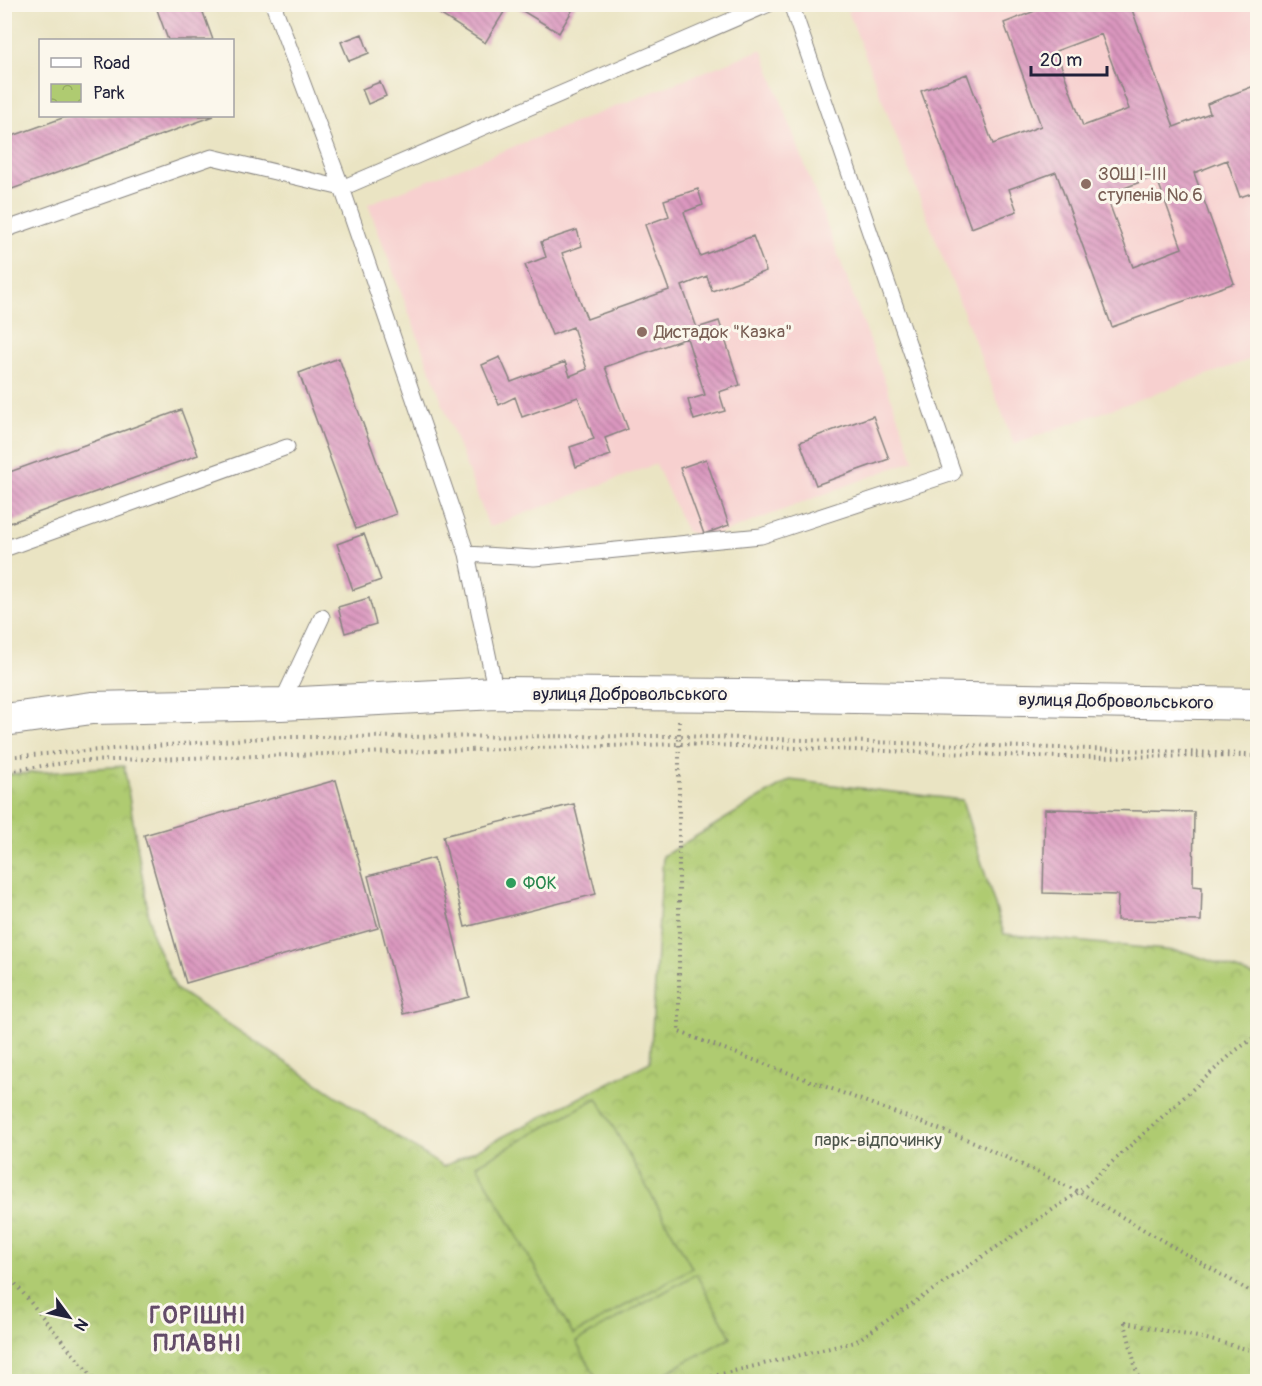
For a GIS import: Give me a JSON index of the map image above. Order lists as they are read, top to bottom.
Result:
{
  "streets": {
    "street": ["вулиця Добровольського"]
  },
  "districts": ["ГОРІШНІ ПЛАВНІ"],
  "parks": ["парк-відпочинку"],
  "places": ["ЗОШ І-ІІІ ступенів № 6", "Дистадок \"Казка\"", "ФОК"],
  "legend": ["Road", "Park"],
  "scale_bar": "20 m",
  "north": "bottom right"
}
